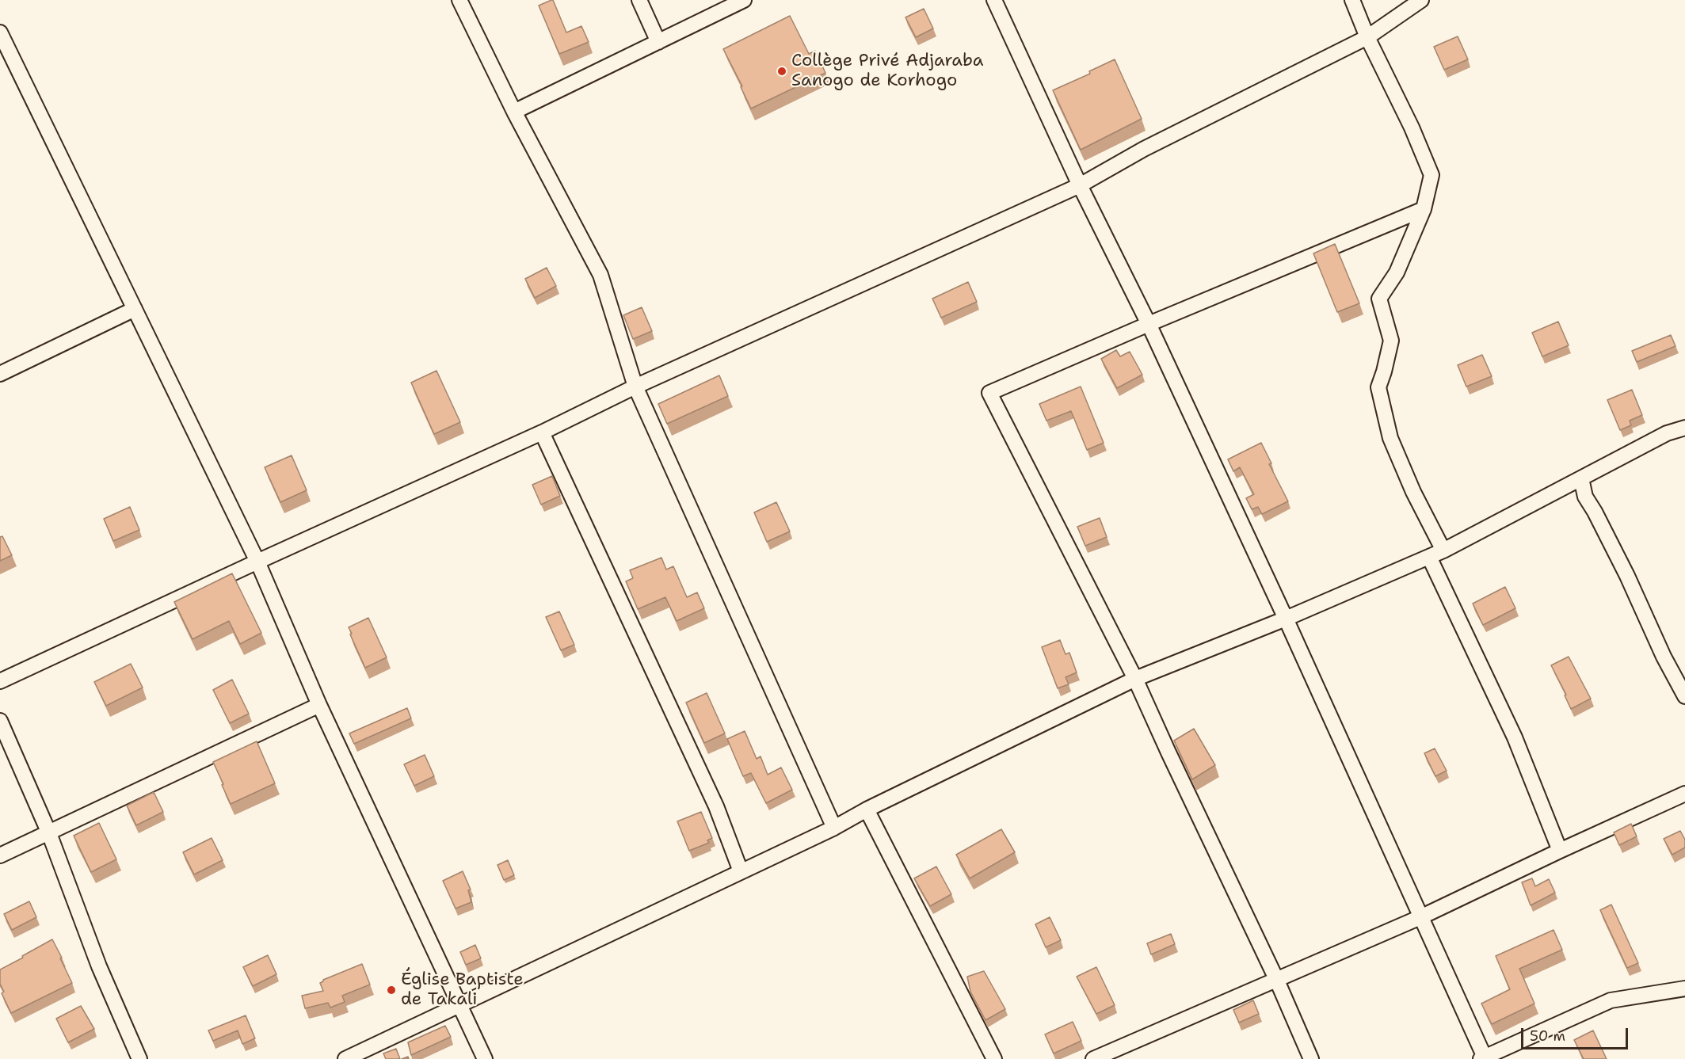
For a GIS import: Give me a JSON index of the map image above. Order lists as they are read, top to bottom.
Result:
{
  "places": ["Collège Privé Adjaraba Sanogo de Korhogo", "Église Baptiste de Takali"],
  "scale_bar": "50 m"
}
